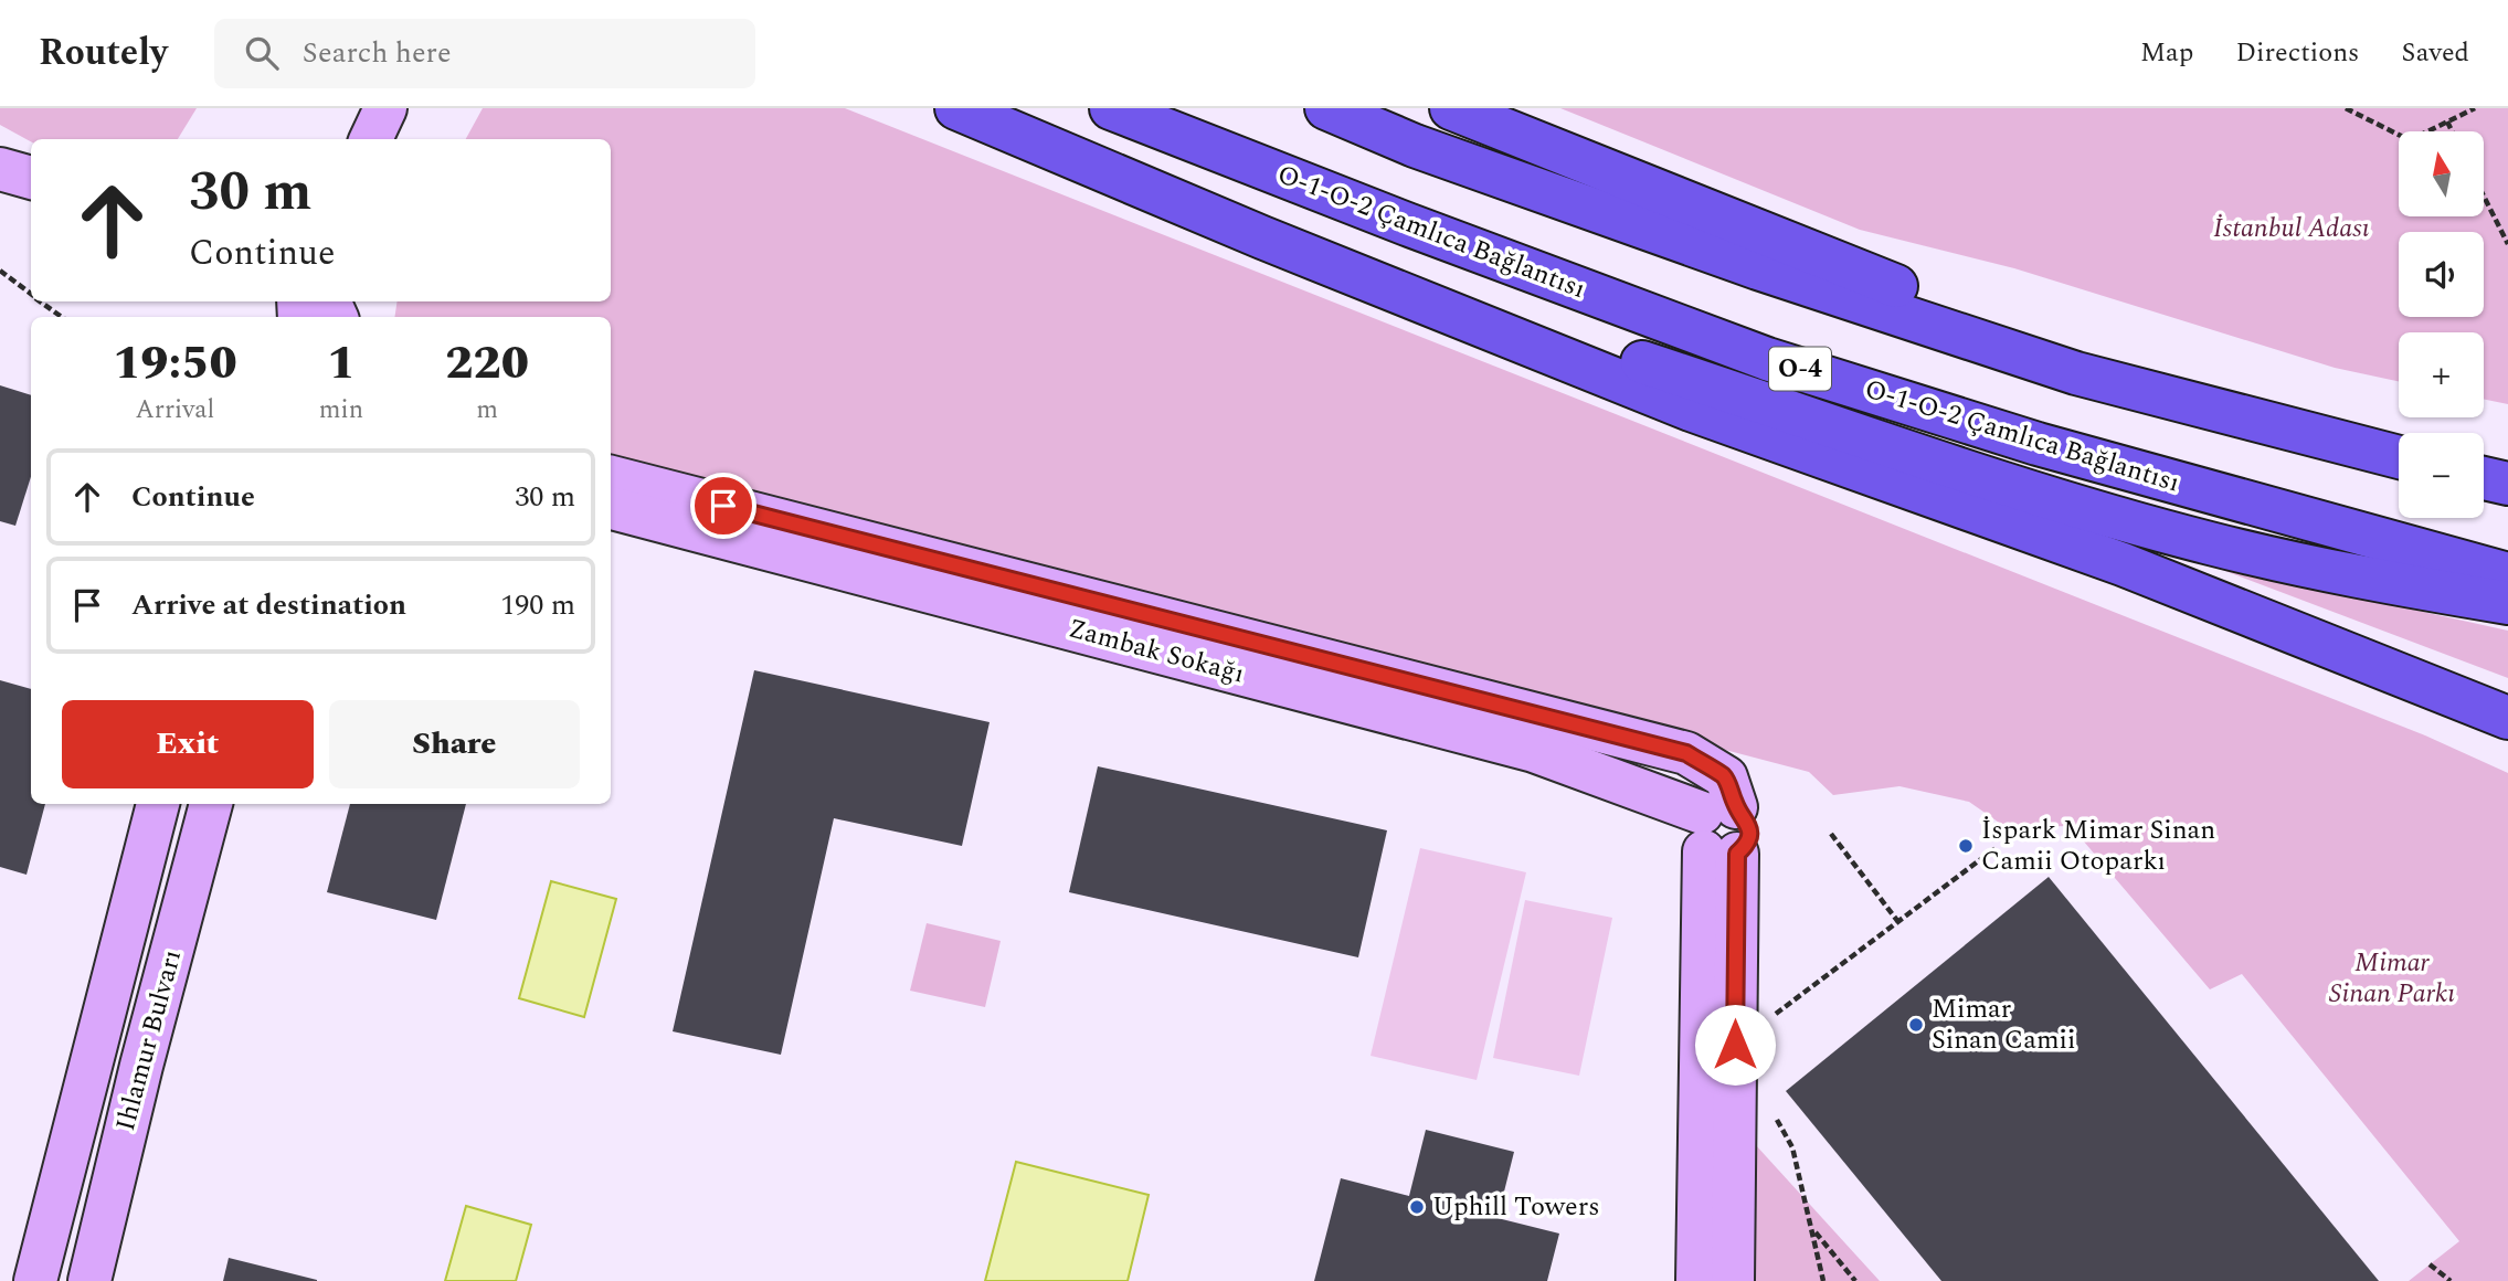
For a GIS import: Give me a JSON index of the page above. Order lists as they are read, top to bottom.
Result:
{
  "streets": {
    "highway": ["O-1-O-2 Çamlıca Bağlantısı", "O-4"],
    "street": ["Zambak Sokağı", "Ihlamur Bulvarı"]
  },
  "parks": ["İstanbul Adası", "Mimar Sinan Parkı"],
  "places": ["İspark Mimar Sinan Camii Otoparkı", "Mimar Sinan Camii", "Uphill Towers"],
  "north": "top",
  "page": {
    "header": "Routely",
    "search": "Search here",
    "nav": ["Map", "Directions", "Saved"],
    "map_buttons": ["+", "−"],
    "turn": ["30 m", "Continue"],
    "eta": [
      "19:50",
      "Arrival",
      "1",
      "min",
      "220",
      "m"
    ],
    "list": [
      {
        "name": "Continue",
        "value": "30 m"
      },
      {
        "name": "Arrive at destination",
        "value": "190 m"
      }
    ],
    "buttons": ["Exit", "Share"]
  }
}
